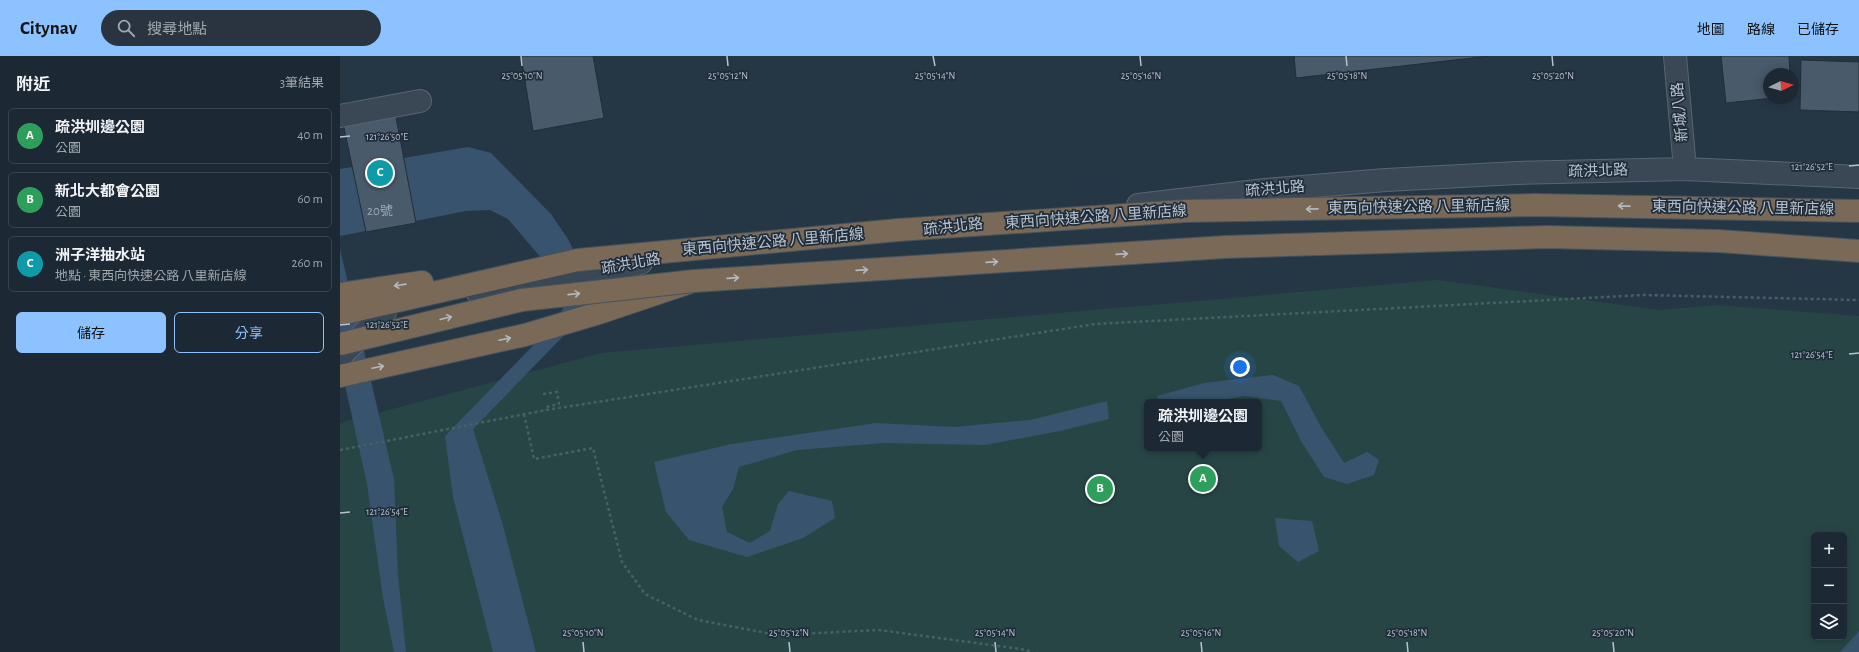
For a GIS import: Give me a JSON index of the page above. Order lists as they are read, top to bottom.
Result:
{
  "streets": {
    "highway": ["東西向快速公路 八里新店線"],
    "street": ["新城八路", "疏洪北路"]
  },
  "crossings": [
    ["新城八路", "疏洪北路"]
  ],
  "house_numbers": ["20號"],
  "north": "right",
  "page": {
    "header": "Citynav",
    "search": "搜尋地點",
    "nav": ["地圖", "路線", "已儲存"],
    "heading": ["附近", "3筆結果"],
    "list": [
      {
        "mark": "A",
        "name": "疏洪圳邊公園",
        "note": "公園",
        "value": "40 m"
      },
      {
        "mark": "B",
        "name": "新北大都會公園",
        "note": "公園",
        "value": "60 m"
      },
      {
        "mark": "C",
        "name": "洲子洋抽水站",
        "note": "地點 · 東西向快速公路 八里新店線",
        "value": "260 m"
      }
    ],
    "pins": ["C", "A", "B"],
    "buttons": ["儲存", "分享"],
    "popup": ["疏洪圳邊公園", "公園"],
    "map_buttons": ["+", "−"]
  },
  "coordinates": [
    "25°05'10\"N",
    "25°05'12\"N",
    "25°05'14\"N",
    "25°05'16\"N",
    "25°05'18\"N",
    "25°05'20\"N",
    "121°26'50\"E",
    "121°26'52\"E",
    "121°26'54\"E"
  ]
}
